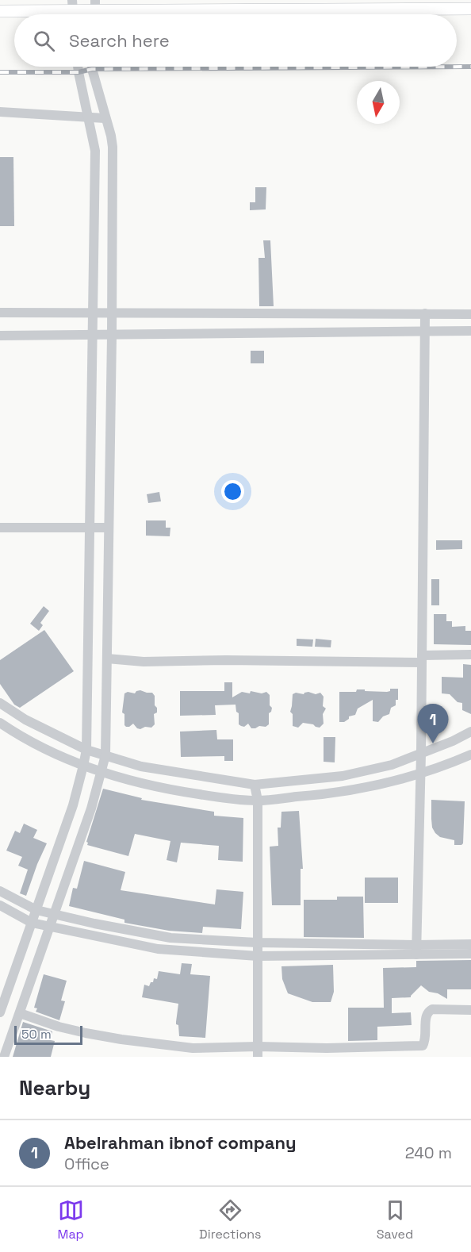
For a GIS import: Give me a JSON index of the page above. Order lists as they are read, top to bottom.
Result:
{
  "scale_bar": "50 m",
  "north": "bottom",
  "page": {
    "search": "Search here",
    "pins": "1",
    "scale": "50 m",
    "heading": "Nearby",
    "list": [
      {
        "mark": "1",
        "name": "Abelrahman ibnof company",
        "note": "Office",
        "value": "240 m"
      }
    ],
    "nav": ["Map", "Directions", "Saved"]
  }
}
